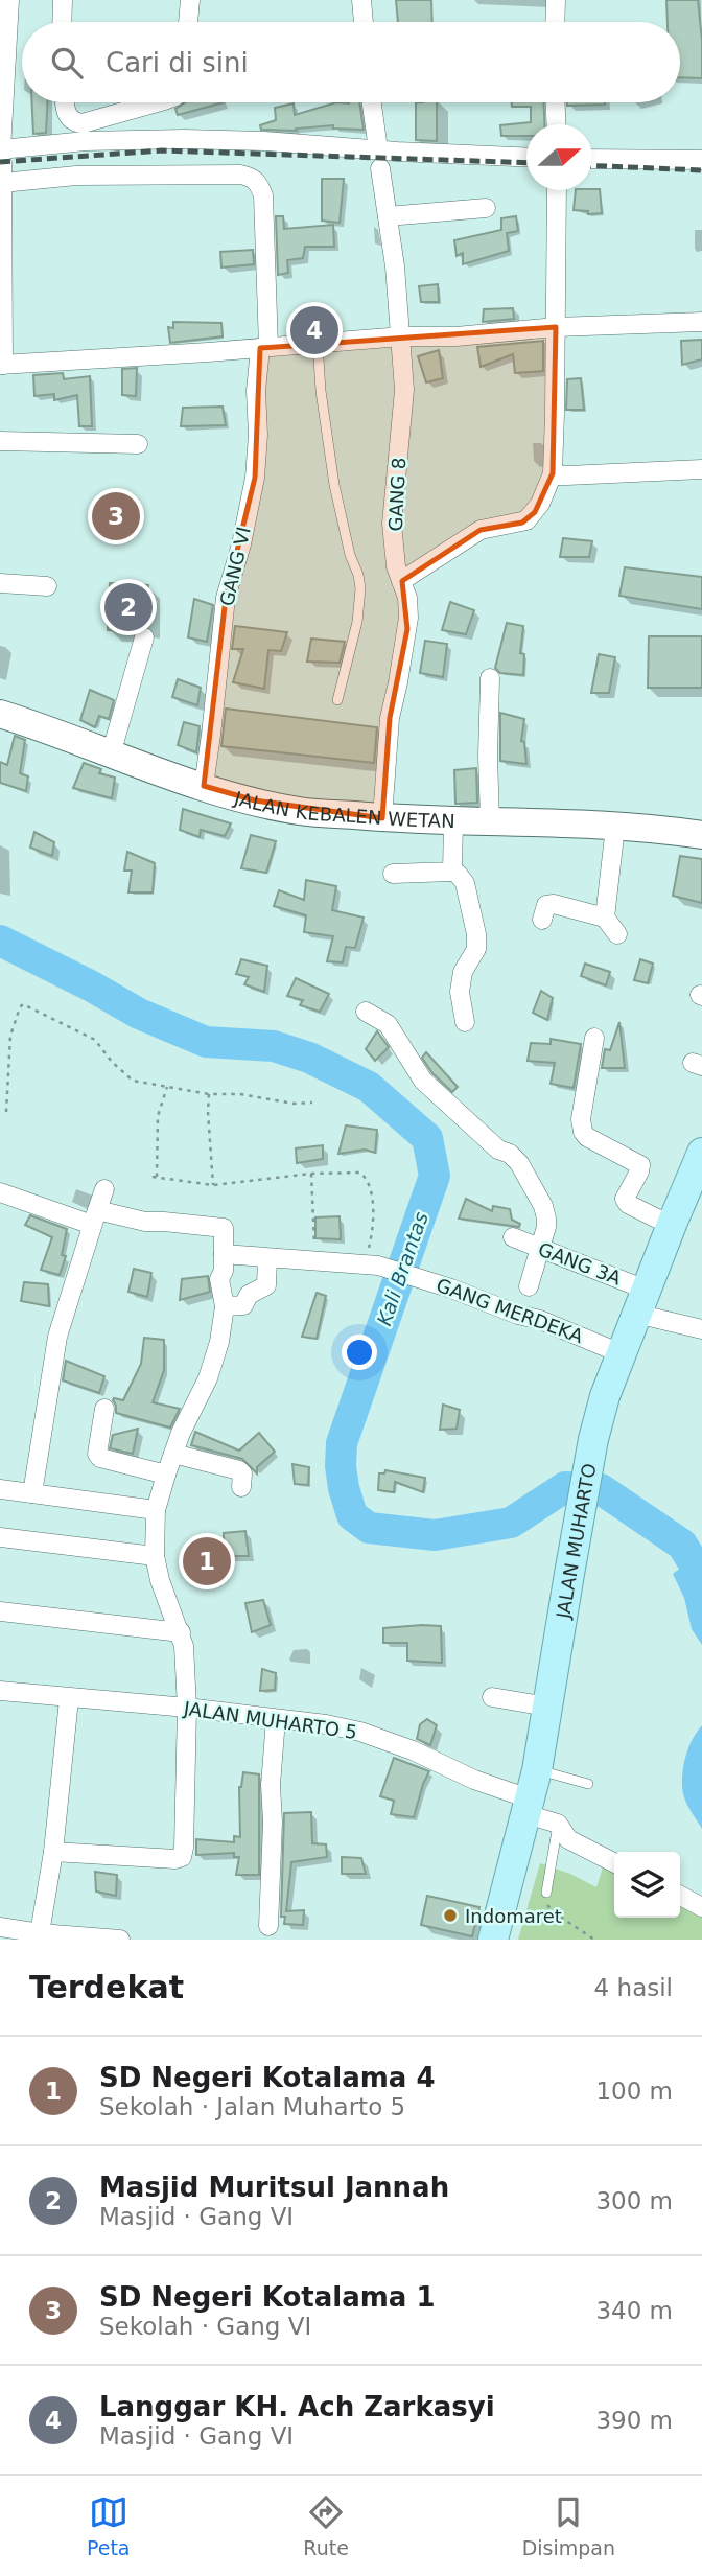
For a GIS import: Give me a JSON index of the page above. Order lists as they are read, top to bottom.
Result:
{
  "streets": {
    "main road": ["JALAN KEBALEN WETAN", "JALAN MUHARTO"],
    "street": [
      "GANG 8",
      "GANG VI",
      "GANG 3A",
      "GANG MERDEKA",
      "JALAN MUHARTO 5"
    ]
  },
  "crossings": [
    ["GANG 8", "JALAN KEBALEN WETAN"],
    ["GANG VI", "JALAN KEBALEN WETAN"],
    ["GANG 3A", "JALAN MUHARTO"],
    ["GANG MERDEKA", "JALAN MUHARTO"],
    ["JALAN MUHARTO", "JALAN MUHARTO 5"]
  ],
  "water": ["Kali Brantas"],
  "places": ["Indomaret"],
  "north": "right",
  "page": {
    "search": "Cari di sini",
    "pins": [
      "4",
      "3",
      "2",
      "1"
    ],
    "heading": ["Terdekat", "4 hasil"],
    "list": [
      {
        "mark": "1",
        "name": "SD Negeri Kotalama 4",
        "note": "Sekolah · Jalan Muharto 5",
        "value": "100 m"
      },
      {
        "mark": "2",
        "name": "Masjid Muritsul Jannah",
        "note": "Masjid · Gang VI",
        "value": "300 m"
      },
      {
        "mark": "3",
        "name": "SD Negeri Kotalama 1",
        "note": "Sekolah · Gang VI",
        "value": "340 m"
      },
      {
        "mark": "4",
        "name": "Langgar KH. Ach Zarkasyi",
        "note": "Masjid · Gang VI",
        "value": "390 m"
      }
    ],
    "nav": ["Peta", "Rute", "Disimpan"]
  }
}
